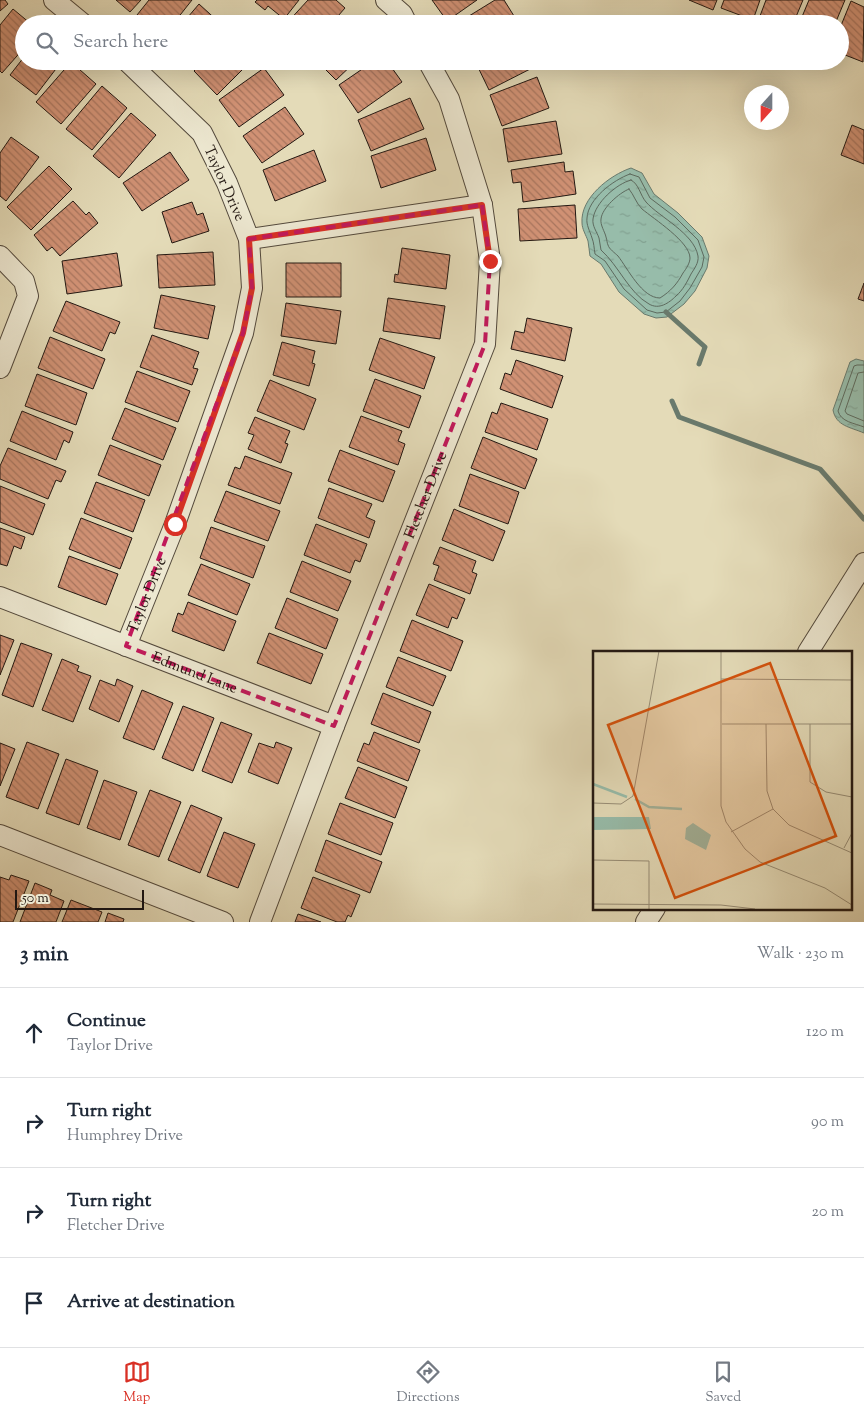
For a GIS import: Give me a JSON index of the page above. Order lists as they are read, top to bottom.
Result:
{
  "streets": {
    "street": ["Taylor Drive", "Fletcher Drive", "Edmund Lane"]
  },
  "crossings": [
    ["Taylor Drive", "Edmund Lane"],
    ["Fletcher Drive", "Edmund Lane"]
  ],
  "scale_bar": "50 m",
  "north": "bottom",
  "page": {
    "search": "Search here",
    "scale": "50 m",
    "heading": ["3 min", "Walk · 230 m"],
    "list": [
      ["Continue", "Taylor Drive", "120 m"],
      ["Turn right", "Humphrey Drive", "90 m"],
      ["Turn right", "Fletcher Drive", "20 m"],
      "Arrive at destination"
    ],
    "nav": ["Map", "Directions", "Saved"]
  }
}
